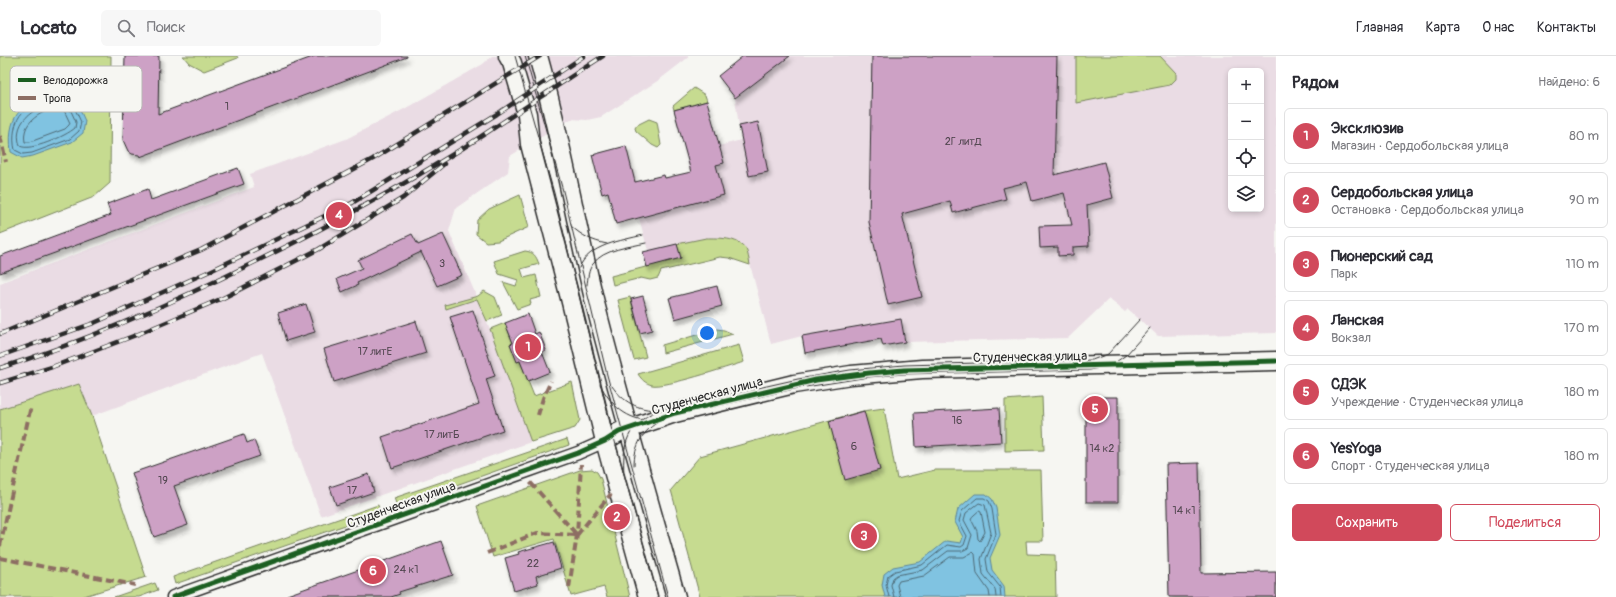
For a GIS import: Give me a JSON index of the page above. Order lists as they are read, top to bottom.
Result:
{
  "streets": {
    "main road": ["Студенческая улица"]
  },
  "house_numbers": [
    "1",
    "2Г литД",
    "3",
    "17 литЕ",
    "16",
    "17 литБ",
    "6",
    "14 к2",
    "19",
    "17",
    "14 к1",
    "22",
    "24 к1"
  ],
  "legend": ["Велодорожка", "Тропа"],
  "page": {
    "header": "Locato",
    "search": "Поиск",
    "nav": [
      "Главная",
      "Карта",
      "О нас",
      "Контакты"
    ],
    "heading": ["Рядом", "Найдено: 6"],
    "map_buttons": ["+", "−"],
    "list": [
      {
        "mark": "1",
        "name": "Эксклюзив",
        "note": "Магазин · Сердобольская улица",
        "value": "80 m"
      },
      {
        "mark": "2",
        "name": "Сердобольская улица",
        "note": "Остановка · Сердобольская улица",
        "value": "90 m"
      },
      {
        "mark": "3",
        "name": "Пионерский сад",
        "note": "Парк",
        "value": "110 m"
      },
      {
        "mark": "4",
        "name": "Ланская",
        "note": "Вокзал",
        "value": "170 m"
      },
      {
        "mark": "5",
        "name": "СДЭК",
        "note": "Учреждение · Студенческая улица",
        "value": "180 m"
      },
      {
        "mark": "6",
        "name": "YesYoga",
        "note": "Спорт · Студенческая улица",
        "value": "180 m"
      }
    ],
    "pins": [
      "4",
      "1",
      "5",
      "2",
      "3",
      "6"
    ],
    "buttons": ["Сохранить", "Поделиться"]
  }
}
